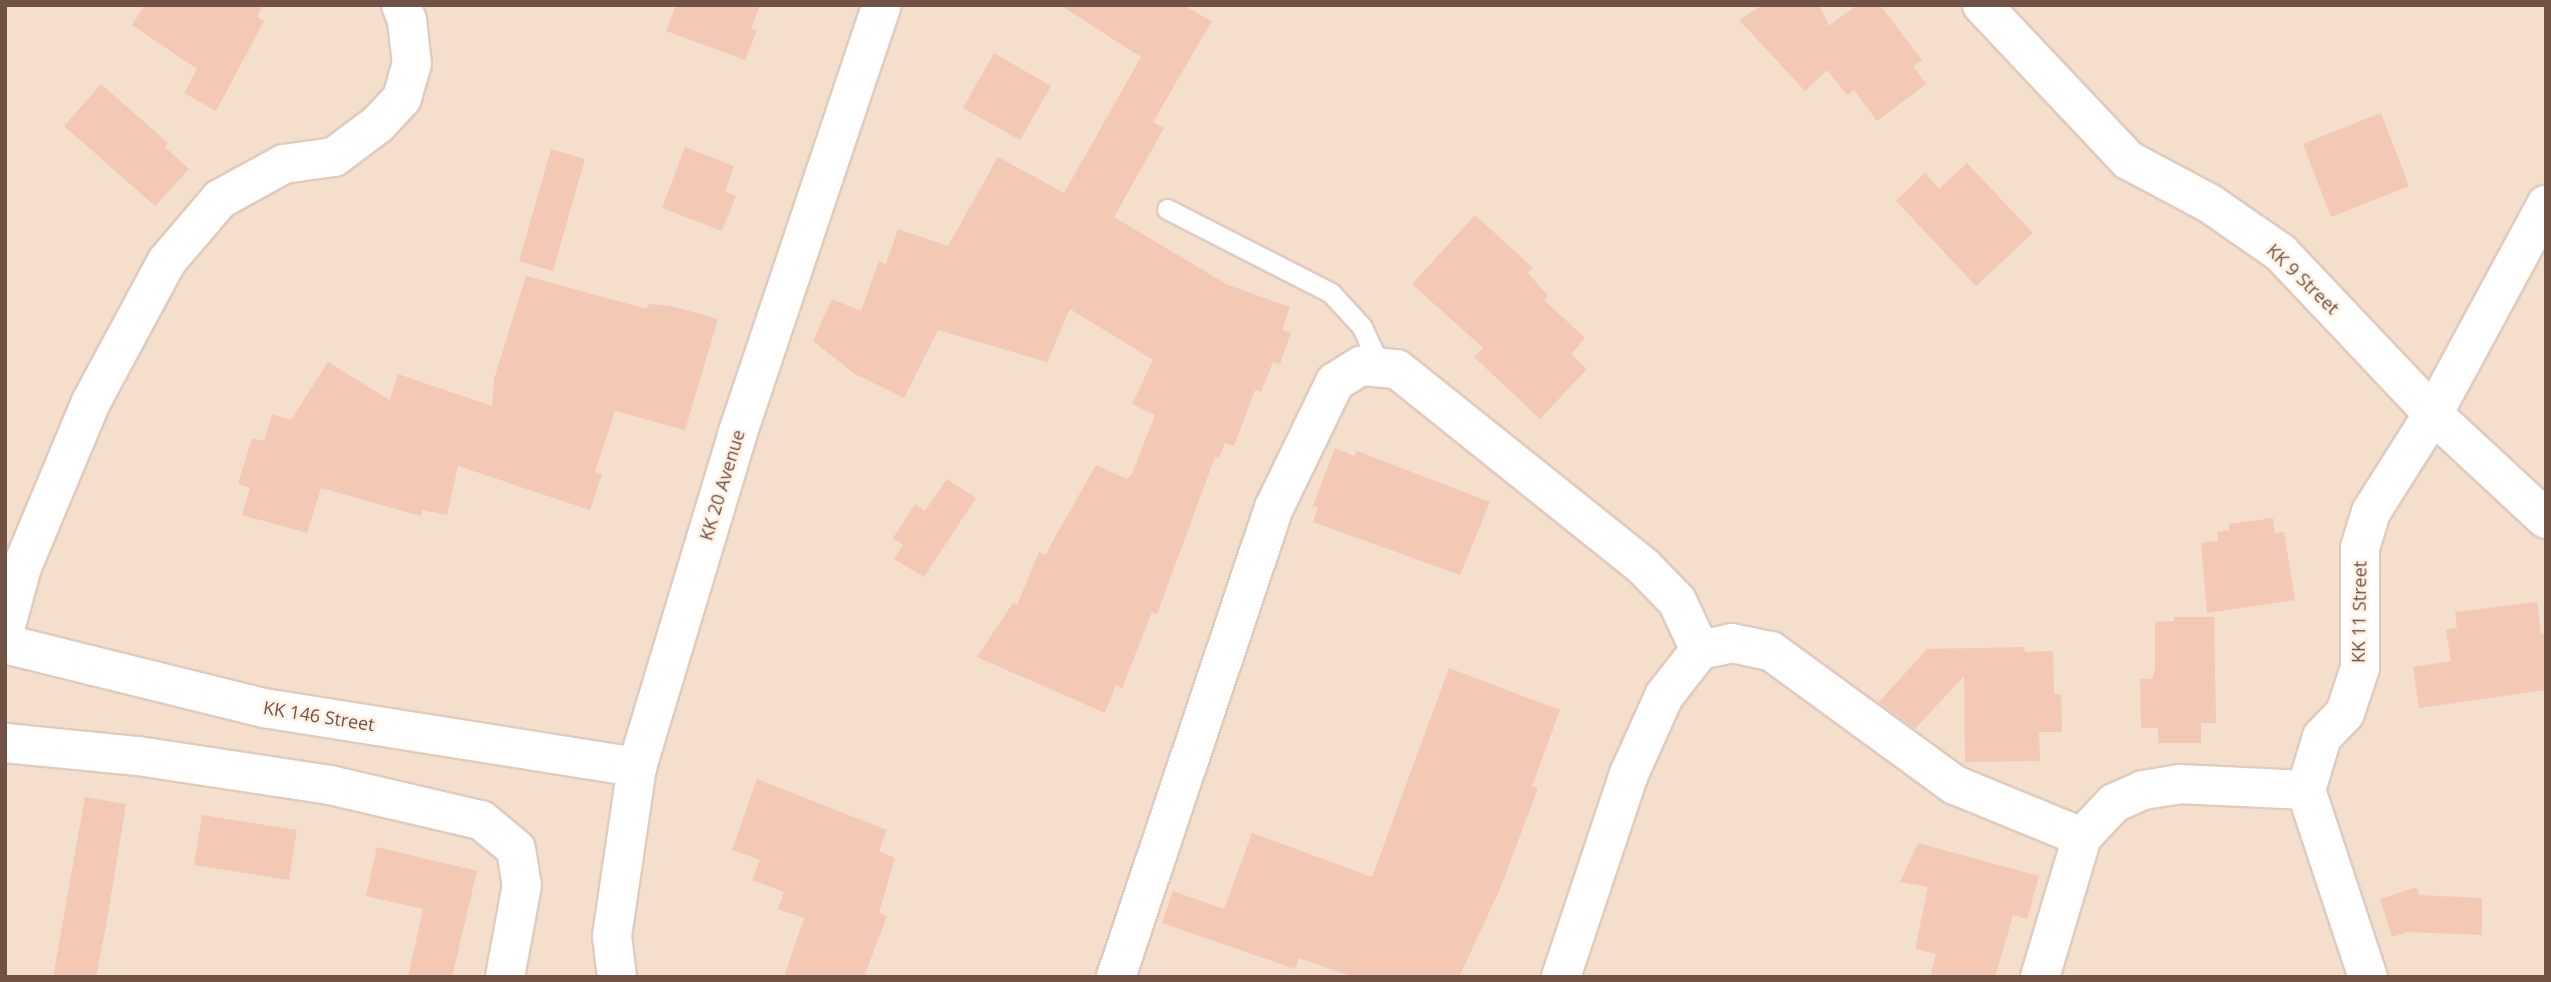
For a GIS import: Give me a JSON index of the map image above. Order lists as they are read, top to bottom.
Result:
{
  "streets": {
    "street": [
      "KK 9 Street",
      "KK 20 Avenue",
      "KK 11 Street",
      "KK 146 Street"
    ]
  },
  "crossings": [
    ["KK 9 Street", "KK 11 Street"],
    ["KK 20 Avenue", "KK 146 Street"]
  ]
}
